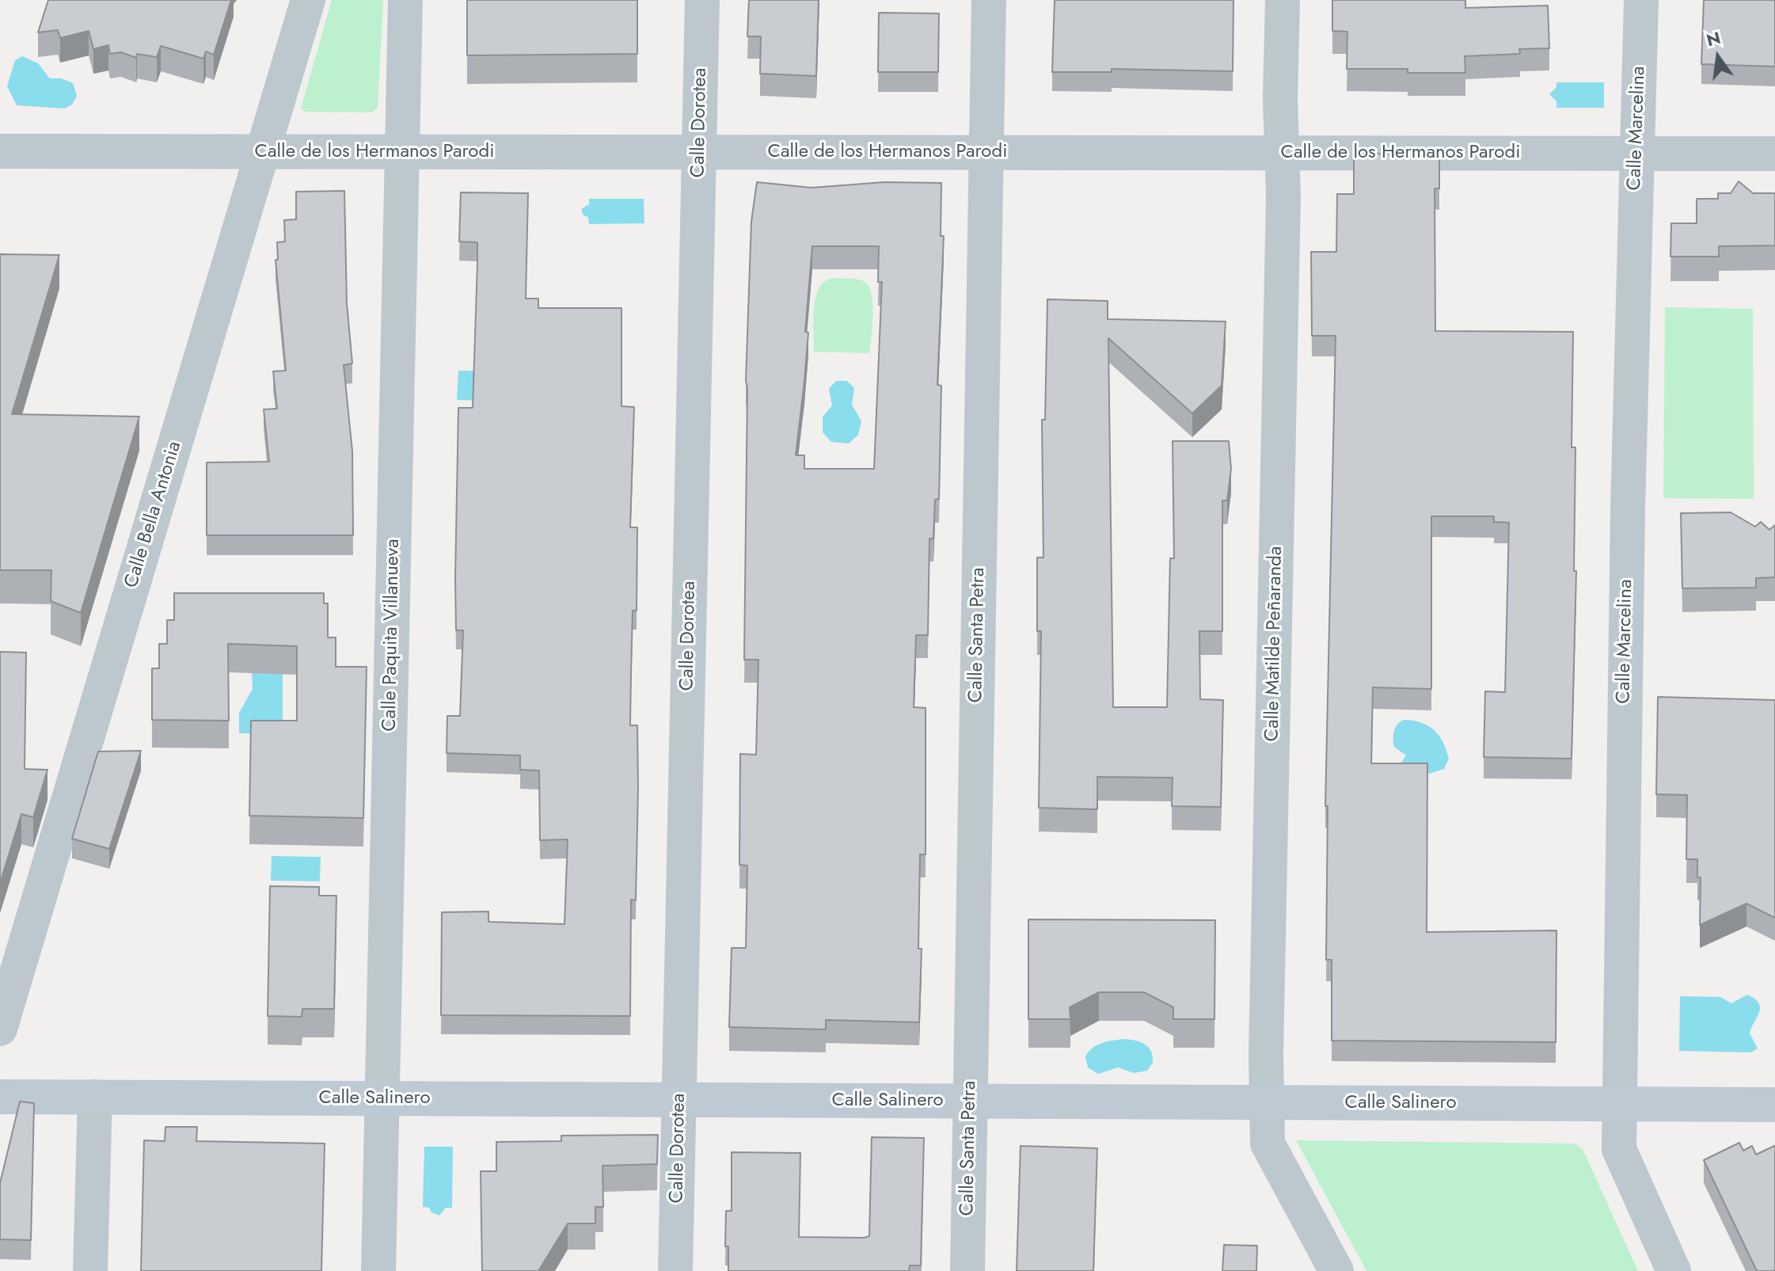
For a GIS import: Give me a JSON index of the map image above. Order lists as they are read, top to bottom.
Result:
{
  "streets": {
    "main road": ["Calle Salinero"],
    "street": [
      "Calle Dorotea",
      "Calle Marcelina",
      "Calle de los Hermanos Parodi",
      "Calle Bella Antonia",
      "Calle Paquita Villanueva",
      "Calle Santa Petra",
      "Calle Matilde Peñaranda"
    ]
  },
  "crossings": [
    ["Calle Dorotea", "Calle de los Hermanos Parodi"],
    ["Calle Dorotea", "Calle Salinero"],
    ["Calle Marcelina", "Calle de los Hermanos Parodi"],
    ["Calle Marcelina", "Calle Salinero"],
    ["Calle de los Hermanos Parodi", "Calle Bella Antonia"],
    ["Calle de los Hermanos Parodi", "Calle Paquita Villanueva"],
    ["Calle de los Hermanos Parodi", "Calle Santa Petra"],
    ["Calle de los Hermanos Parodi", "Calle Matilde Peñaranda"],
    ["Calle Paquita Villanueva", "Calle Salinero"],
    ["Calle Santa Petra", "Calle Salinero"],
    ["Calle Matilde Peñaranda", "Calle Salinero"]
  ],
  "north": "top"
}
